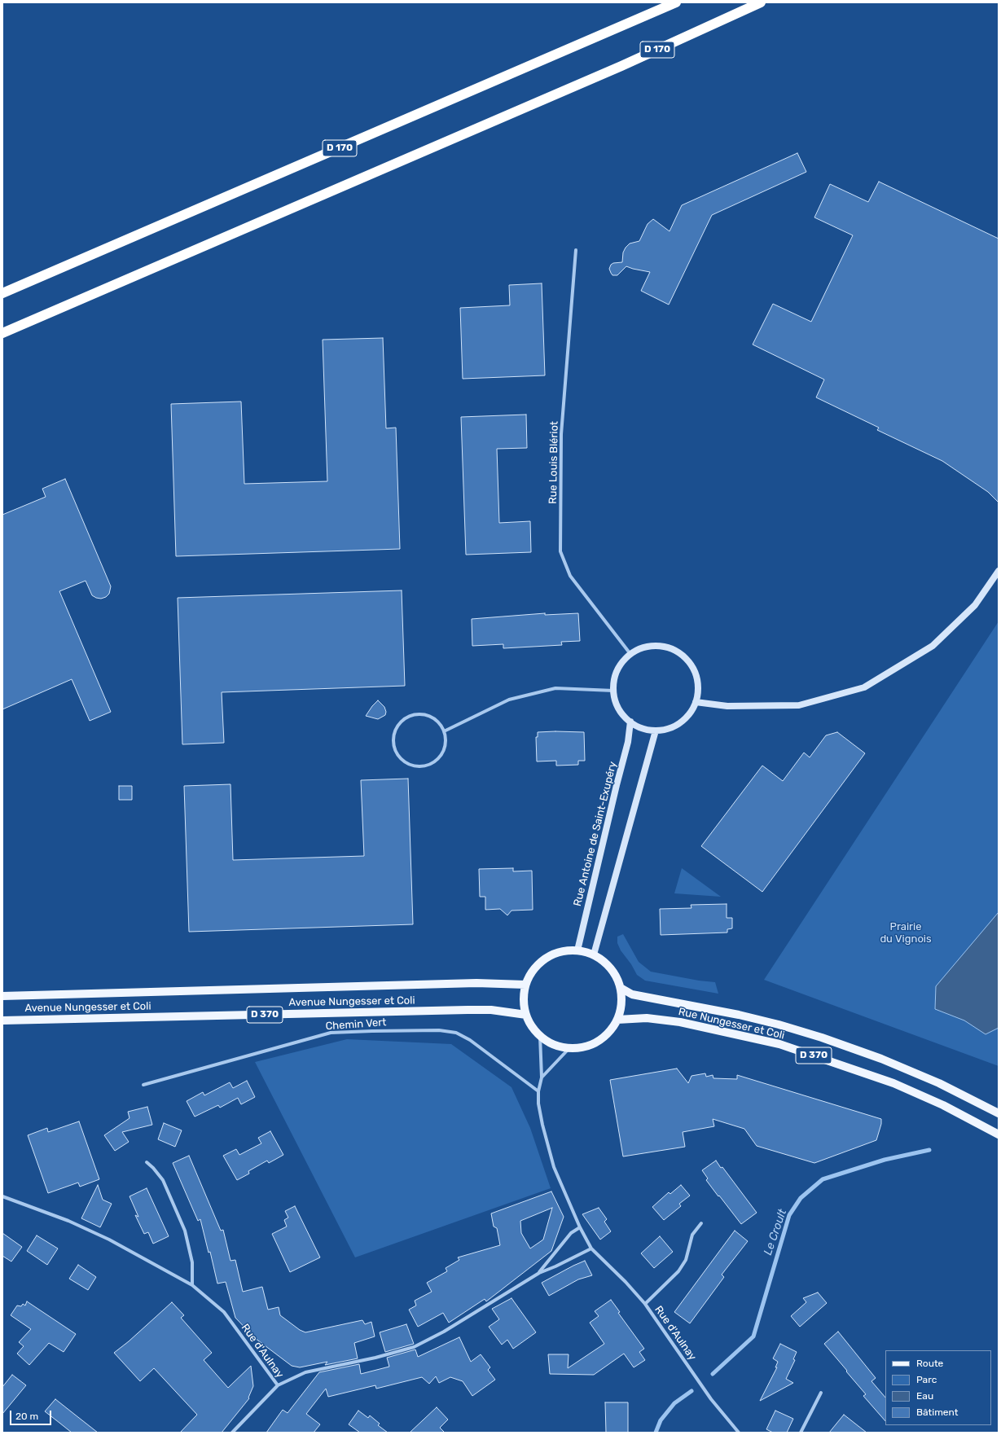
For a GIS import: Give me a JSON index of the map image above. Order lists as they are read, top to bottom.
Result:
{
  "streets": {
    "highway": ["D 170"],
    "main road": ["Avenue Nungesser et Coli", "D 370", "Rue Nungesser et Coli"],
    "street": [
      "Rue Louis Blériot",
      "Rue Antoine de Saint-Exupéry",
      "Chemin Vert",
      "Rue d'Aulnay"
    ]
  },
  "crossings": [
    ["Rue Louis Blériot", "Rue Antoine de Saint-Exupéry"],
    ["Rue Antoine de Saint-Exupéry", "Avenue Nungesser et Coli"],
    ["Rue Antoine de Saint-Exupéry", "Rue Nungesser et Coli"],
    ["Rue Antoine de Saint-Exupéry", "Rue d'Aulnay"],
    ["Avenue Nungesser et Coli", "Rue Nungesser et Coli"],
    ["Avenue Nungesser et Coli", "Rue d'Aulnay"],
    ["Rue Nungesser et Coli", "Rue d'Aulnay"],
    ["Chemin Vert", "Rue d'Aulnay"]
  ],
  "water": ["Le Croult"],
  "parks": ["Prairie du Vignois"],
  "legend": [
    "Route",
    "Parc",
    "Eau",
    "Bâtiment"
  ],
  "scale_bar": "20 m"
}
